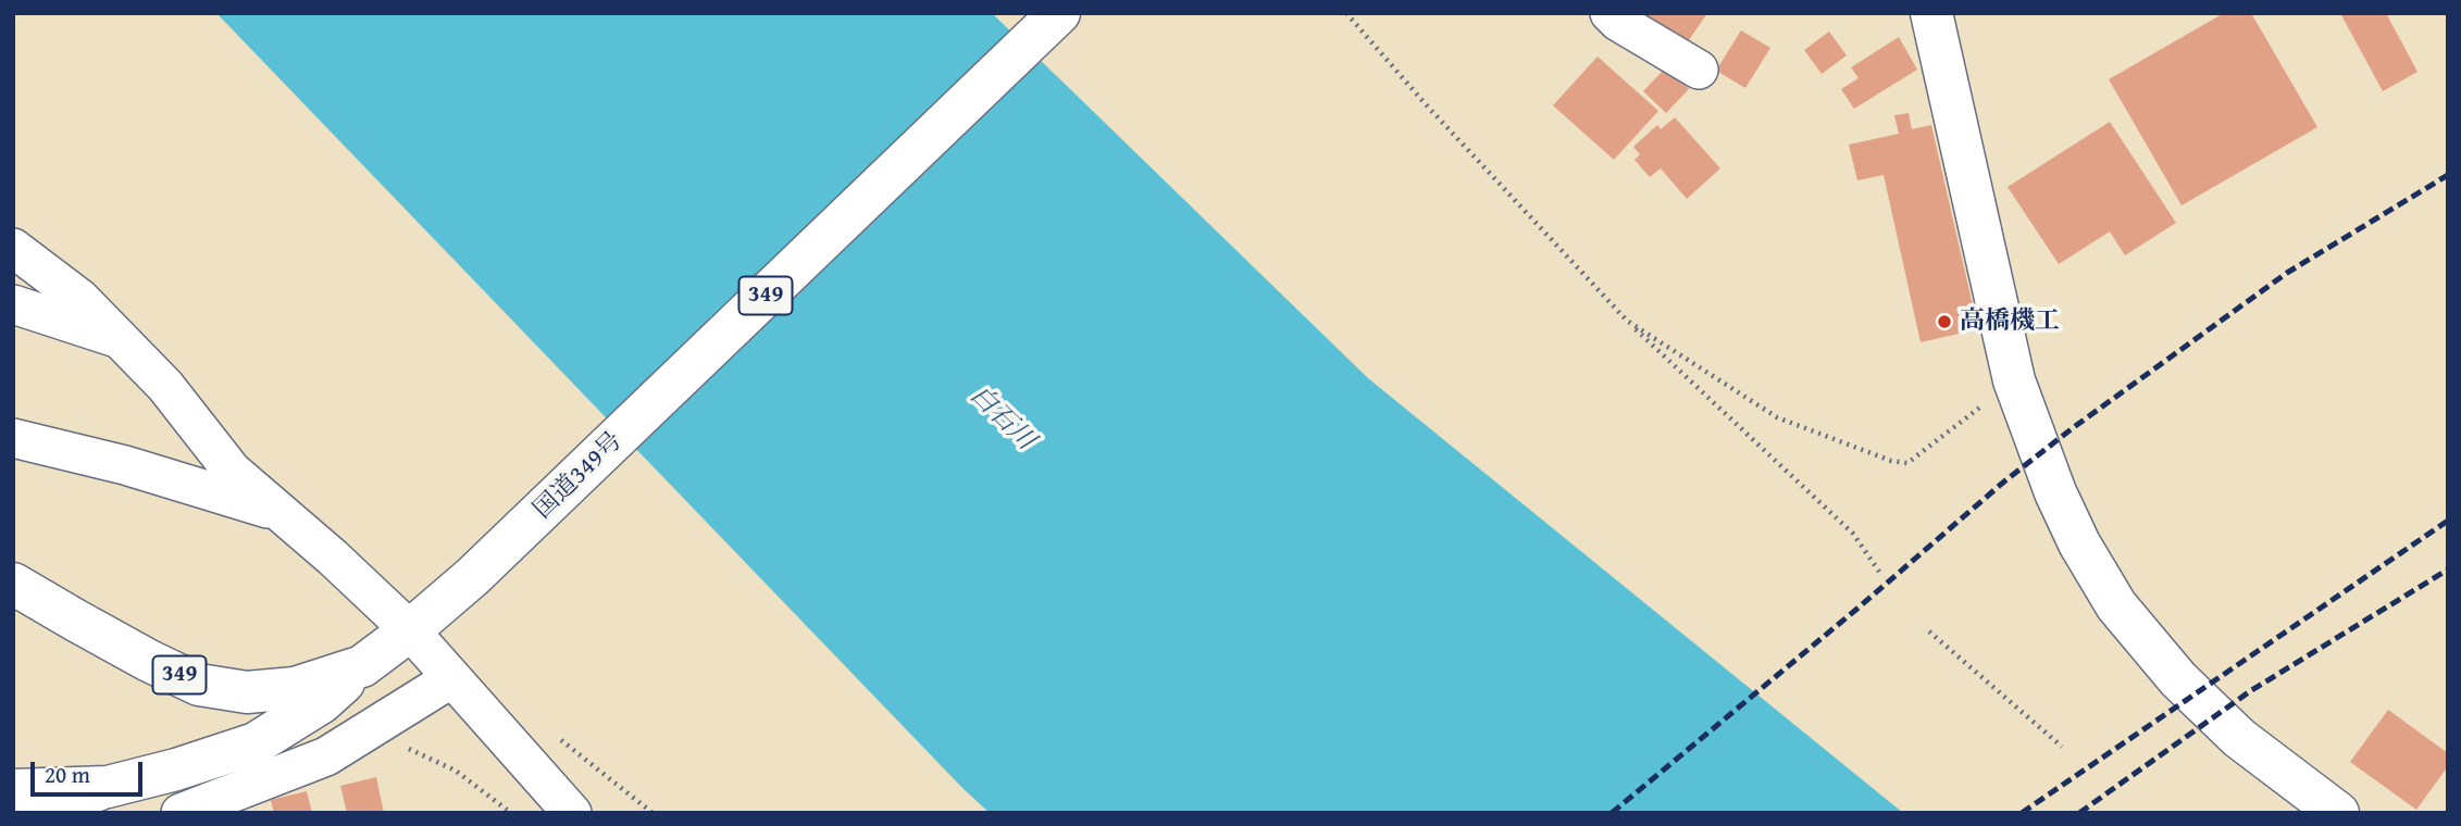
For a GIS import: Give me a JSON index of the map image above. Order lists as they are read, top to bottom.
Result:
{
  "streets": {
    "main road": ["349", "国道349号"]
  },
  "crossings": [
    ["349", "国道349号"]
  ],
  "water": ["白石川"],
  "places": ["高橋機工"],
  "scale_bar": "20 m"
}
